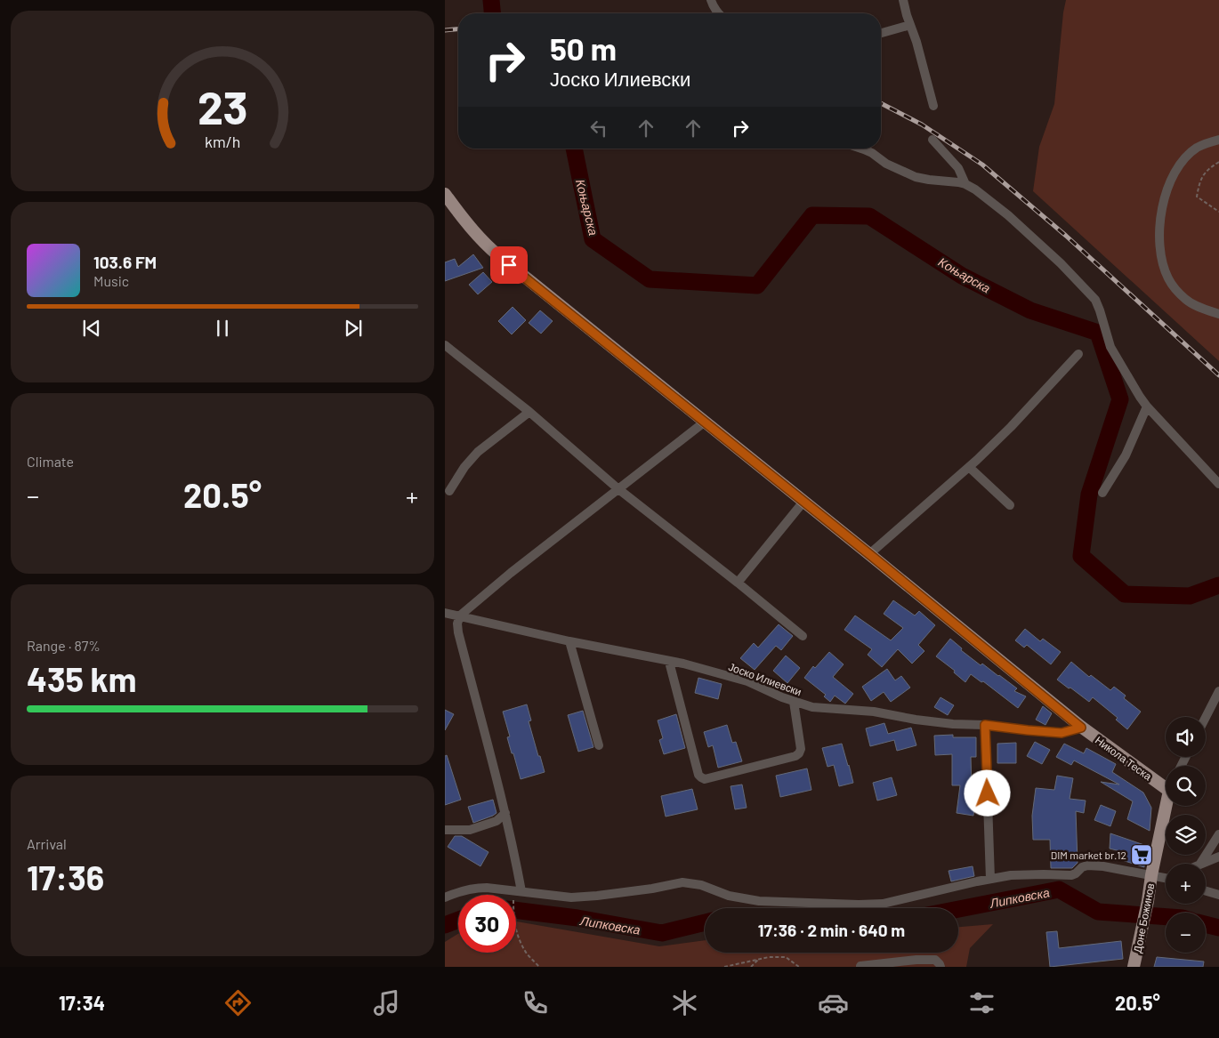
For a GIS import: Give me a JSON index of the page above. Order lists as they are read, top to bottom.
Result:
{
  "streets": {
    "main road": ["Никола Теска", "Доне Божинов"],
    "street": ["Јоско Илиевски"]
  },
  "crossings": [
    ["Јоско Илиевски", "Никола Теска"]
  ],
  "water": ["Коњарска", "Липковска"],
  "places": {
    "supermarket": ["DIM market br.12"]
  },
  "page": {
    "turn": ["50 m", "Јоско Илиевски"],
    "song": ["103.6 FM", "Music"],
    "tile": [
      "Climate",
      ["Range · 87%", "435 km"],
      ["Arrival", "17:36"]
    ],
    "heat": ["−", "20.5°", "+"],
    "map_buttons": ["+", "−"],
    "limit": "30",
    "trip": "17:36 · 2 min · 640 m",
    "tabs": ["17:34", "20.5°"],
    "gauge": ["23", "km/h"]
  }
}
